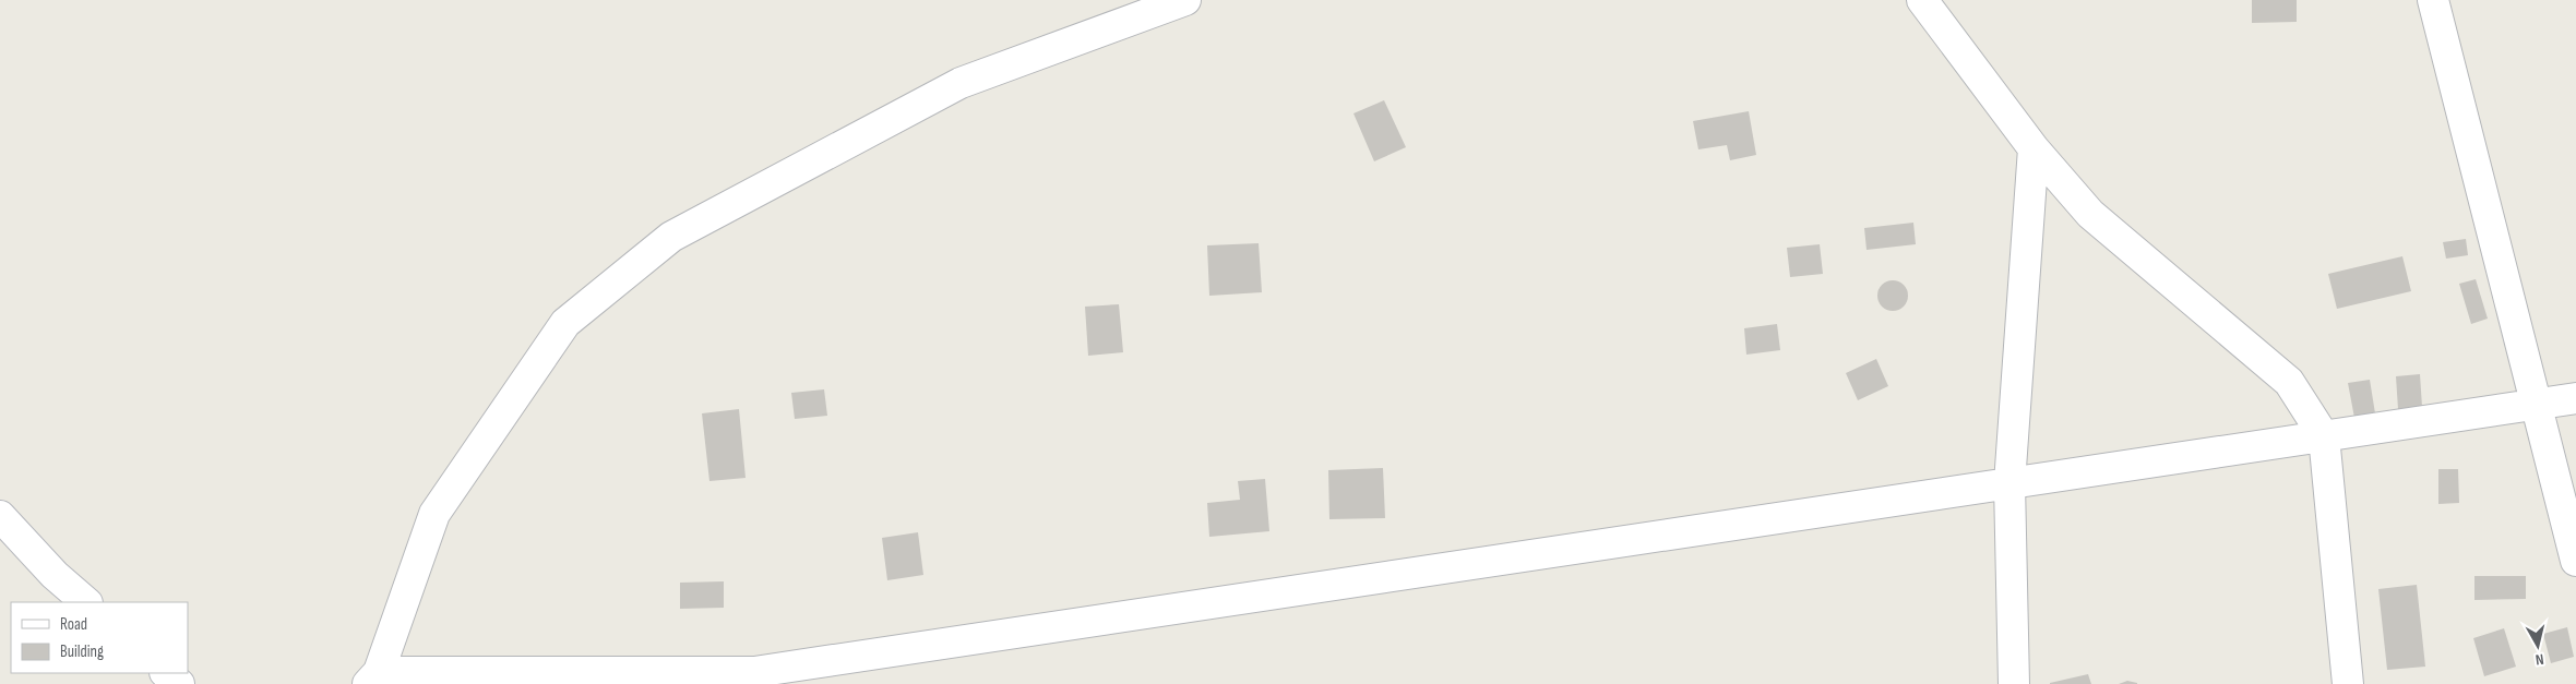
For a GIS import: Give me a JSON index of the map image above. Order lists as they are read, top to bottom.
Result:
{
  "legend": ["Road", "Building"],
  "north": "bottom"
}
